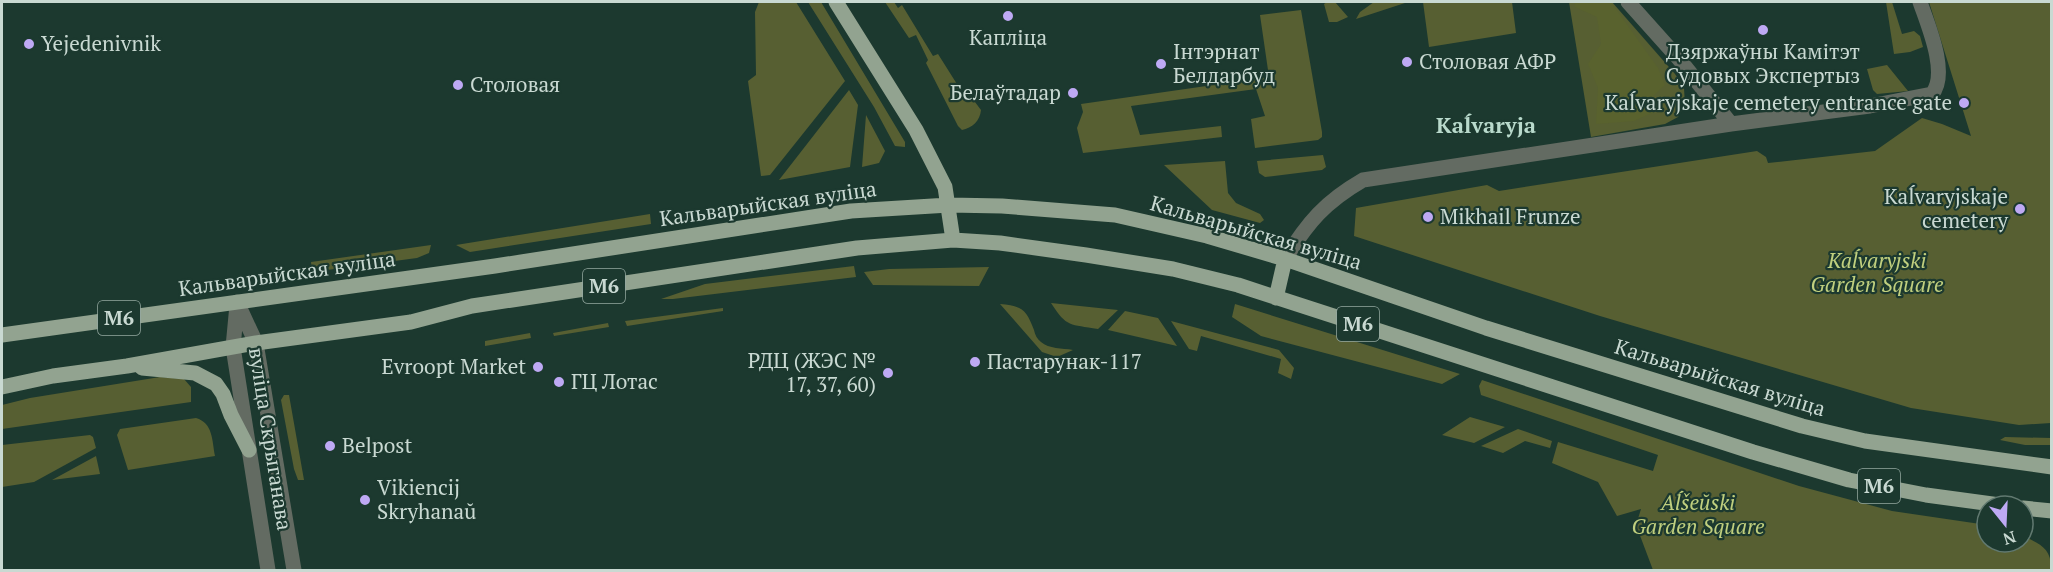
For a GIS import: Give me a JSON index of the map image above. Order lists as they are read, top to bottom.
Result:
{
  "streets": {
    "main road": ["Кальварыйская вуліца", "М6"],
    "street": ["вуліца Скрыганава"]
  },
  "crossings": [
    ["Кальварыйская вуліца", "вуліца Скрыганава"],
    ["М6", "вуліца Скрыганава"]
  ],
  "districts": ["Kaĺvaryja"],
  "parks": ["Kaĺvaryjski Garden Square", "Aĺšeŭski Garden Square"],
  "places": [
    "Капліца",
    "Дзяржаўны Камітэт Судовых Экспертыз",
    "Yejedenivnik",
    "Столовая АФР",
    "Інтэрнат Белдарбуд",
    "Столовая",
    "Белаўтадар",
    "Kaĺvaryjskaje cemetery entrance gate",
    "Kaĺvaryjskaje cemetery",
    "Mikhail Frunze",
    "Пастарунак-117",
    "Evroopt Market",
    "РДЦ (ЖЭС № 17, 37, 60)",
    "ГЦ Лотас",
    "Belpost",
    "Vikiencij Skryhanaŭ"
  ],
  "north": "bottom"
}
